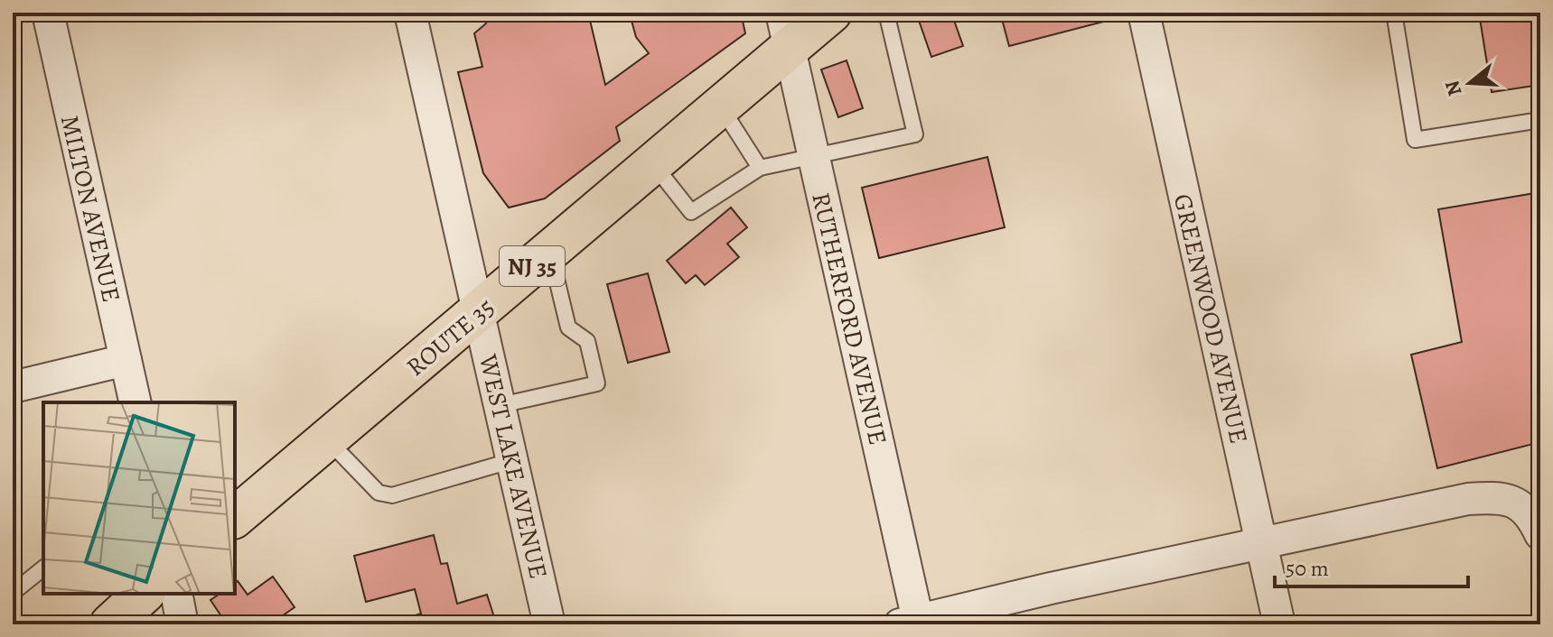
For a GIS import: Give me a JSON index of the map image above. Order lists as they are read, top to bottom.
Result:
{
  "streets": {
    "main road": ["NJ 35", "ROUTE 35"],
    "street": [
      "MILTON AVENUE",
      "RUTHERFORD AVENUE",
      "GREENWOOD AVENUE",
      "WEST LAKE AVENUE"
    ]
  },
  "crossings": [
    ["RUTHERFORD AVENUE", "ROUTE 35"],
    ["ROUTE 35", "WEST LAKE AVENUE"]
  ],
  "scale_bar": "50 m",
  "north": "left"
}
